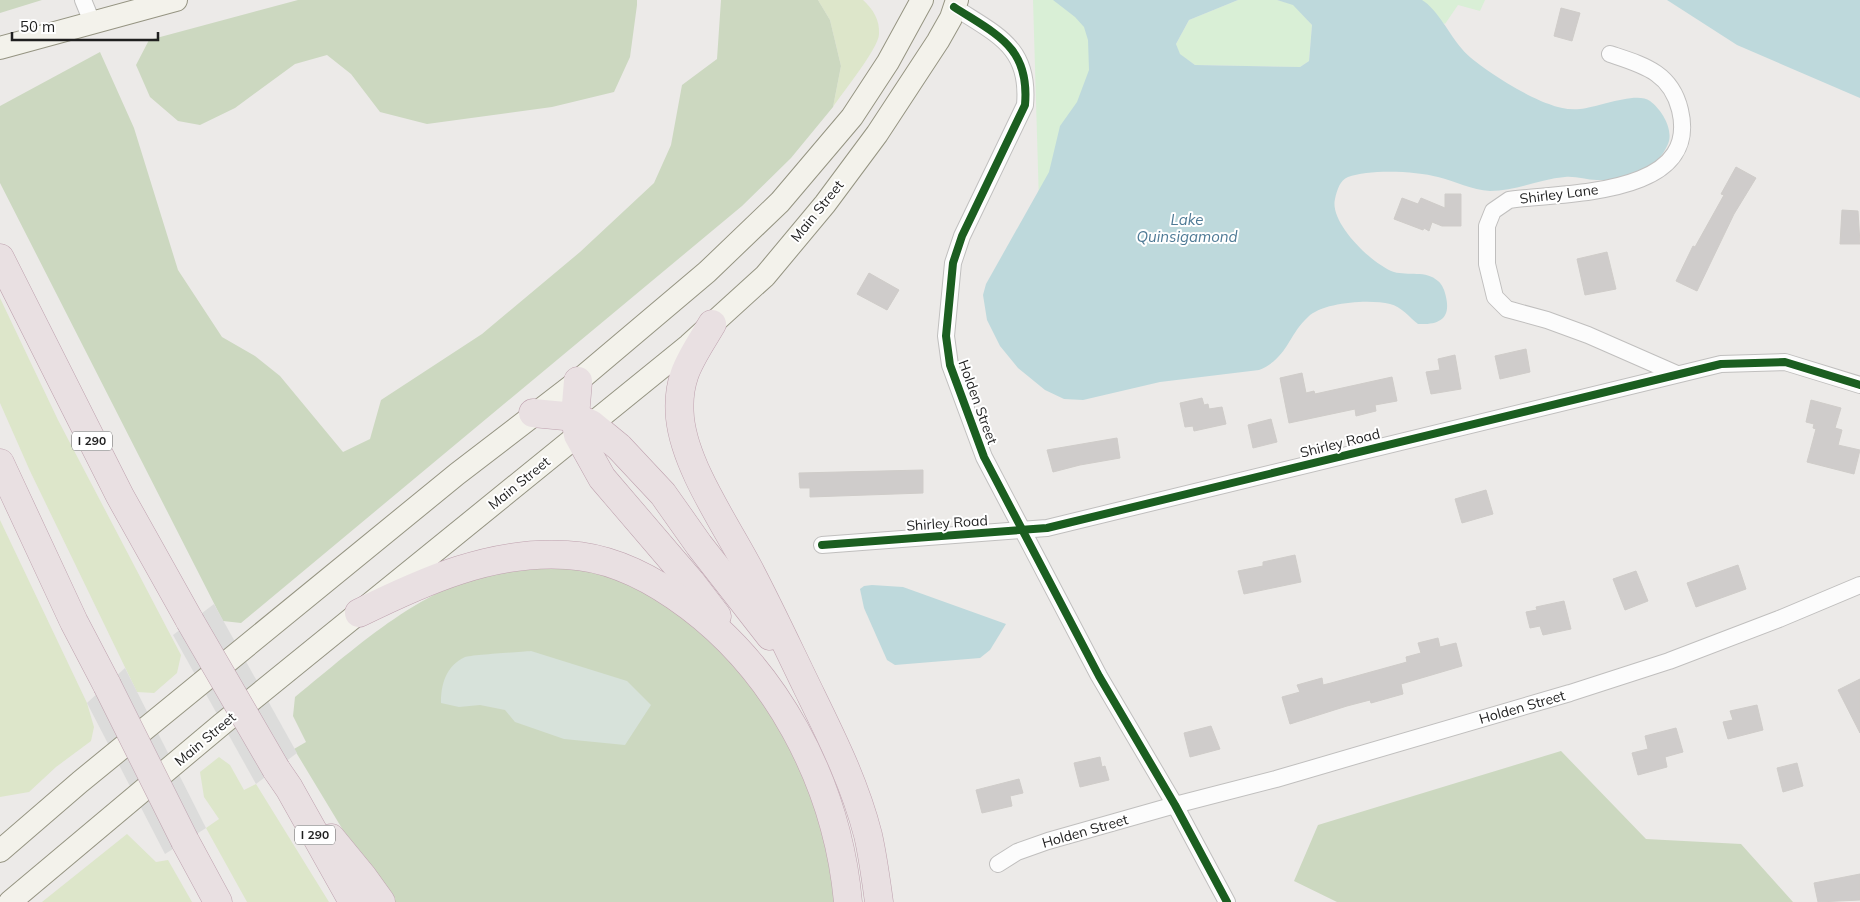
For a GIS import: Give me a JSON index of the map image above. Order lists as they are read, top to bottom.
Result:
{
  "streets": {
    "highway": ["I 290"],
    "main road": ["Main Street"],
    "street": ["Shirley Lane", "Holden Street", "Shirley Road"]
  },
  "crossings": [
    ["Shirley Lane", "Shirley Road"],
    ["Main Street", "Holden Street"],
    ["Holden Street", "Shirley Road"]
  ],
  "water": ["Lake Quinsigamond"],
  "scale_bar": "50 m"
}
